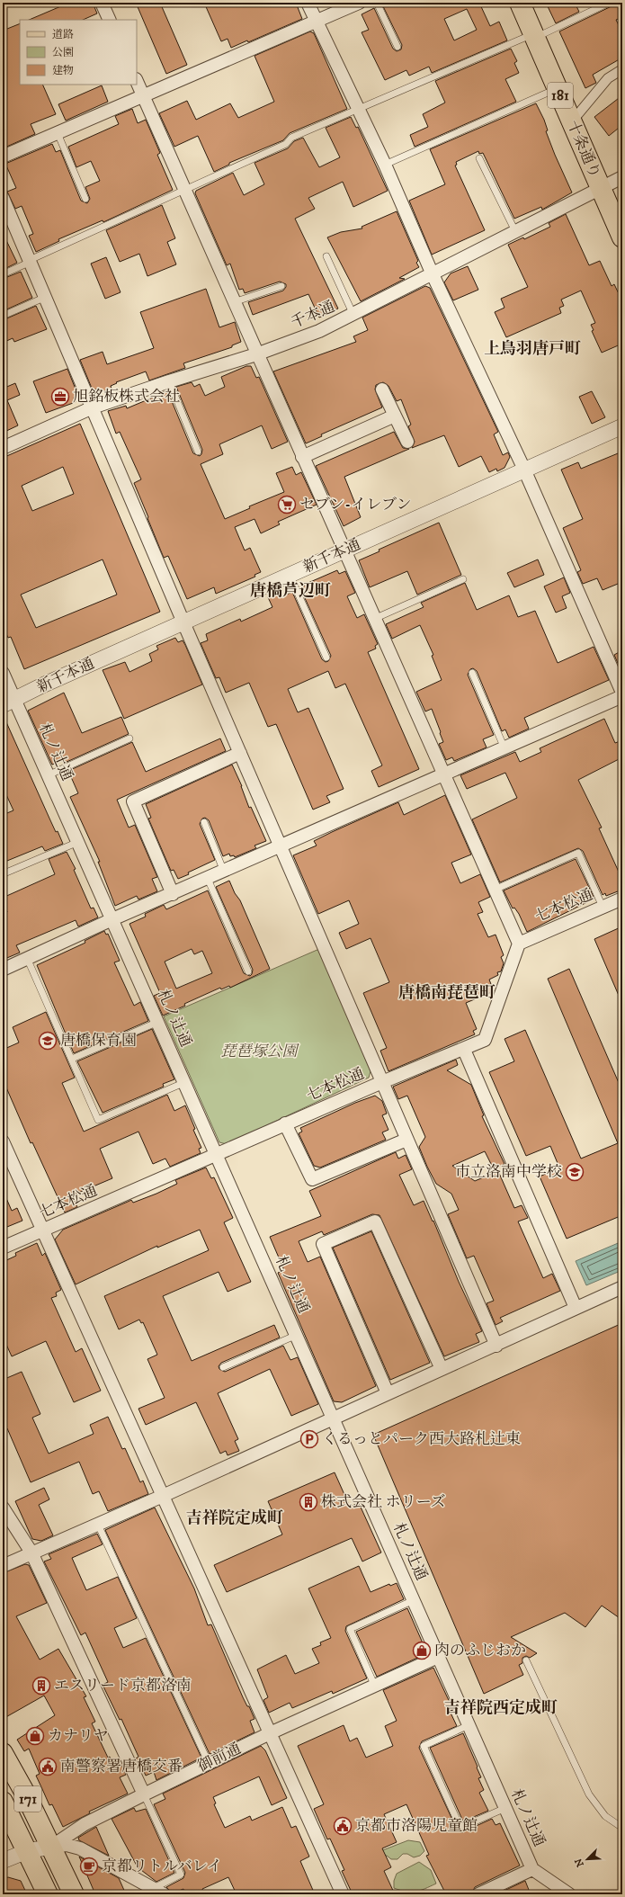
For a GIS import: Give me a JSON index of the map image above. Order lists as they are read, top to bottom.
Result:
{
  "streets": {
    "main road": ["181", "十条通り", "171"],
    "street": [
      "千本通",
      "新千本通",
      "札ノ辻通",
      "七本松通",
      "御前通"
    ]
  },
  "crossings": [
    ["十条通り", "千本通"],
    ["新千本通", "札ノ辻通"],
    ["札ノ辻通", "七本松通"],
    ["札ノ辻通", "御前通"],
    ["御前通", "171"]
  ],
  "districts": [
    "上鳥羽唐戸町",
    "唐橋芦辺町",
    "唐橋南琵琶町",
    "吉祥院定成町",
    "吉祥院西定成町"
  ],
  "parks": ["琵琶塚公園"],
  "places": {
    "office": ["旭銘板株式会社"],
    "supermarket": ["セブン-イレブン"],
    "school or university": ["唐橋保育園", "市立洛南中学校"],
    "parking": ["くるっとパーク西大路札辻東"],
    "building": ["株式会社 ホリーズ", "エスリード京都洛南"],
    "shop": ["肉のふじおか", "カナリヤ"],
    "public building": ["南警察署唐橋交番", "京都市洛陽児童館"],
    "cafe": ["京都リトルバレイ"]
  },
  "legend": ["道路", "公園", "建物"],
  "north": "bottom left"
}
